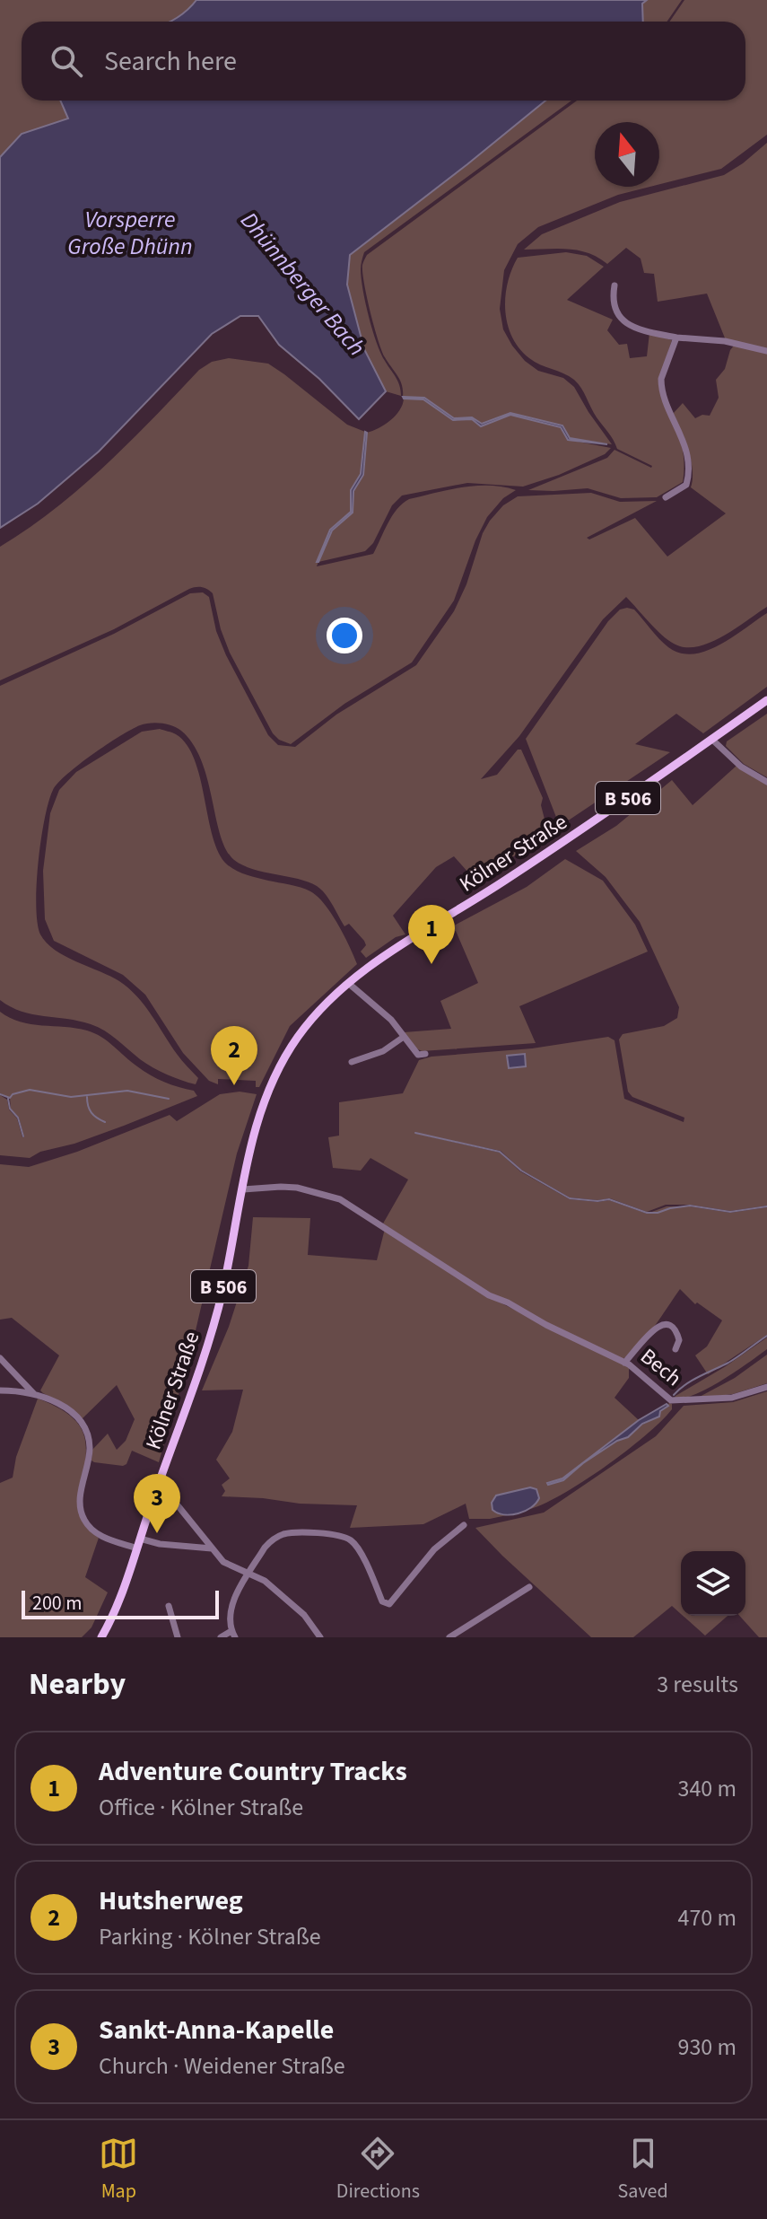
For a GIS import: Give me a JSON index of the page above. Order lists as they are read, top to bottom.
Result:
{
  "streets": {
    "main road": ["B 506", "Kölner Straße"],
    "street": ["Bech"]
  },
  "water": ["Vorsperre Große Dhünn", "Dhünnberger Bach"],
  "scale_bar": "200 m",
  "north": "top",
  "page": {
    "search": "Search here",
    "pins": ["1", "2", "3"],
    "scale": "200 m",
    "heading": ["Nearby", "3 results"],
    "list": [
      {
        "mark": "1",
        "name": "Adventure Country Tracks",
        "note": "Office · Kölner Straße",
        "value": "340 m"
      },
      {
        "mark": "2",
        "name": "Hutsherweg",
        "note": "Parking · Kölner Straße",
        "value": "470 m"
      },
      {
        "mark": "3",
        "name": "Sankt-Anna-Kapelle",
        "note": "Church · Weidener Straße",
        "value": "930 m"
      }
    ],
    "nav": ["Map", "Directions", "Saved"]
  }
}
